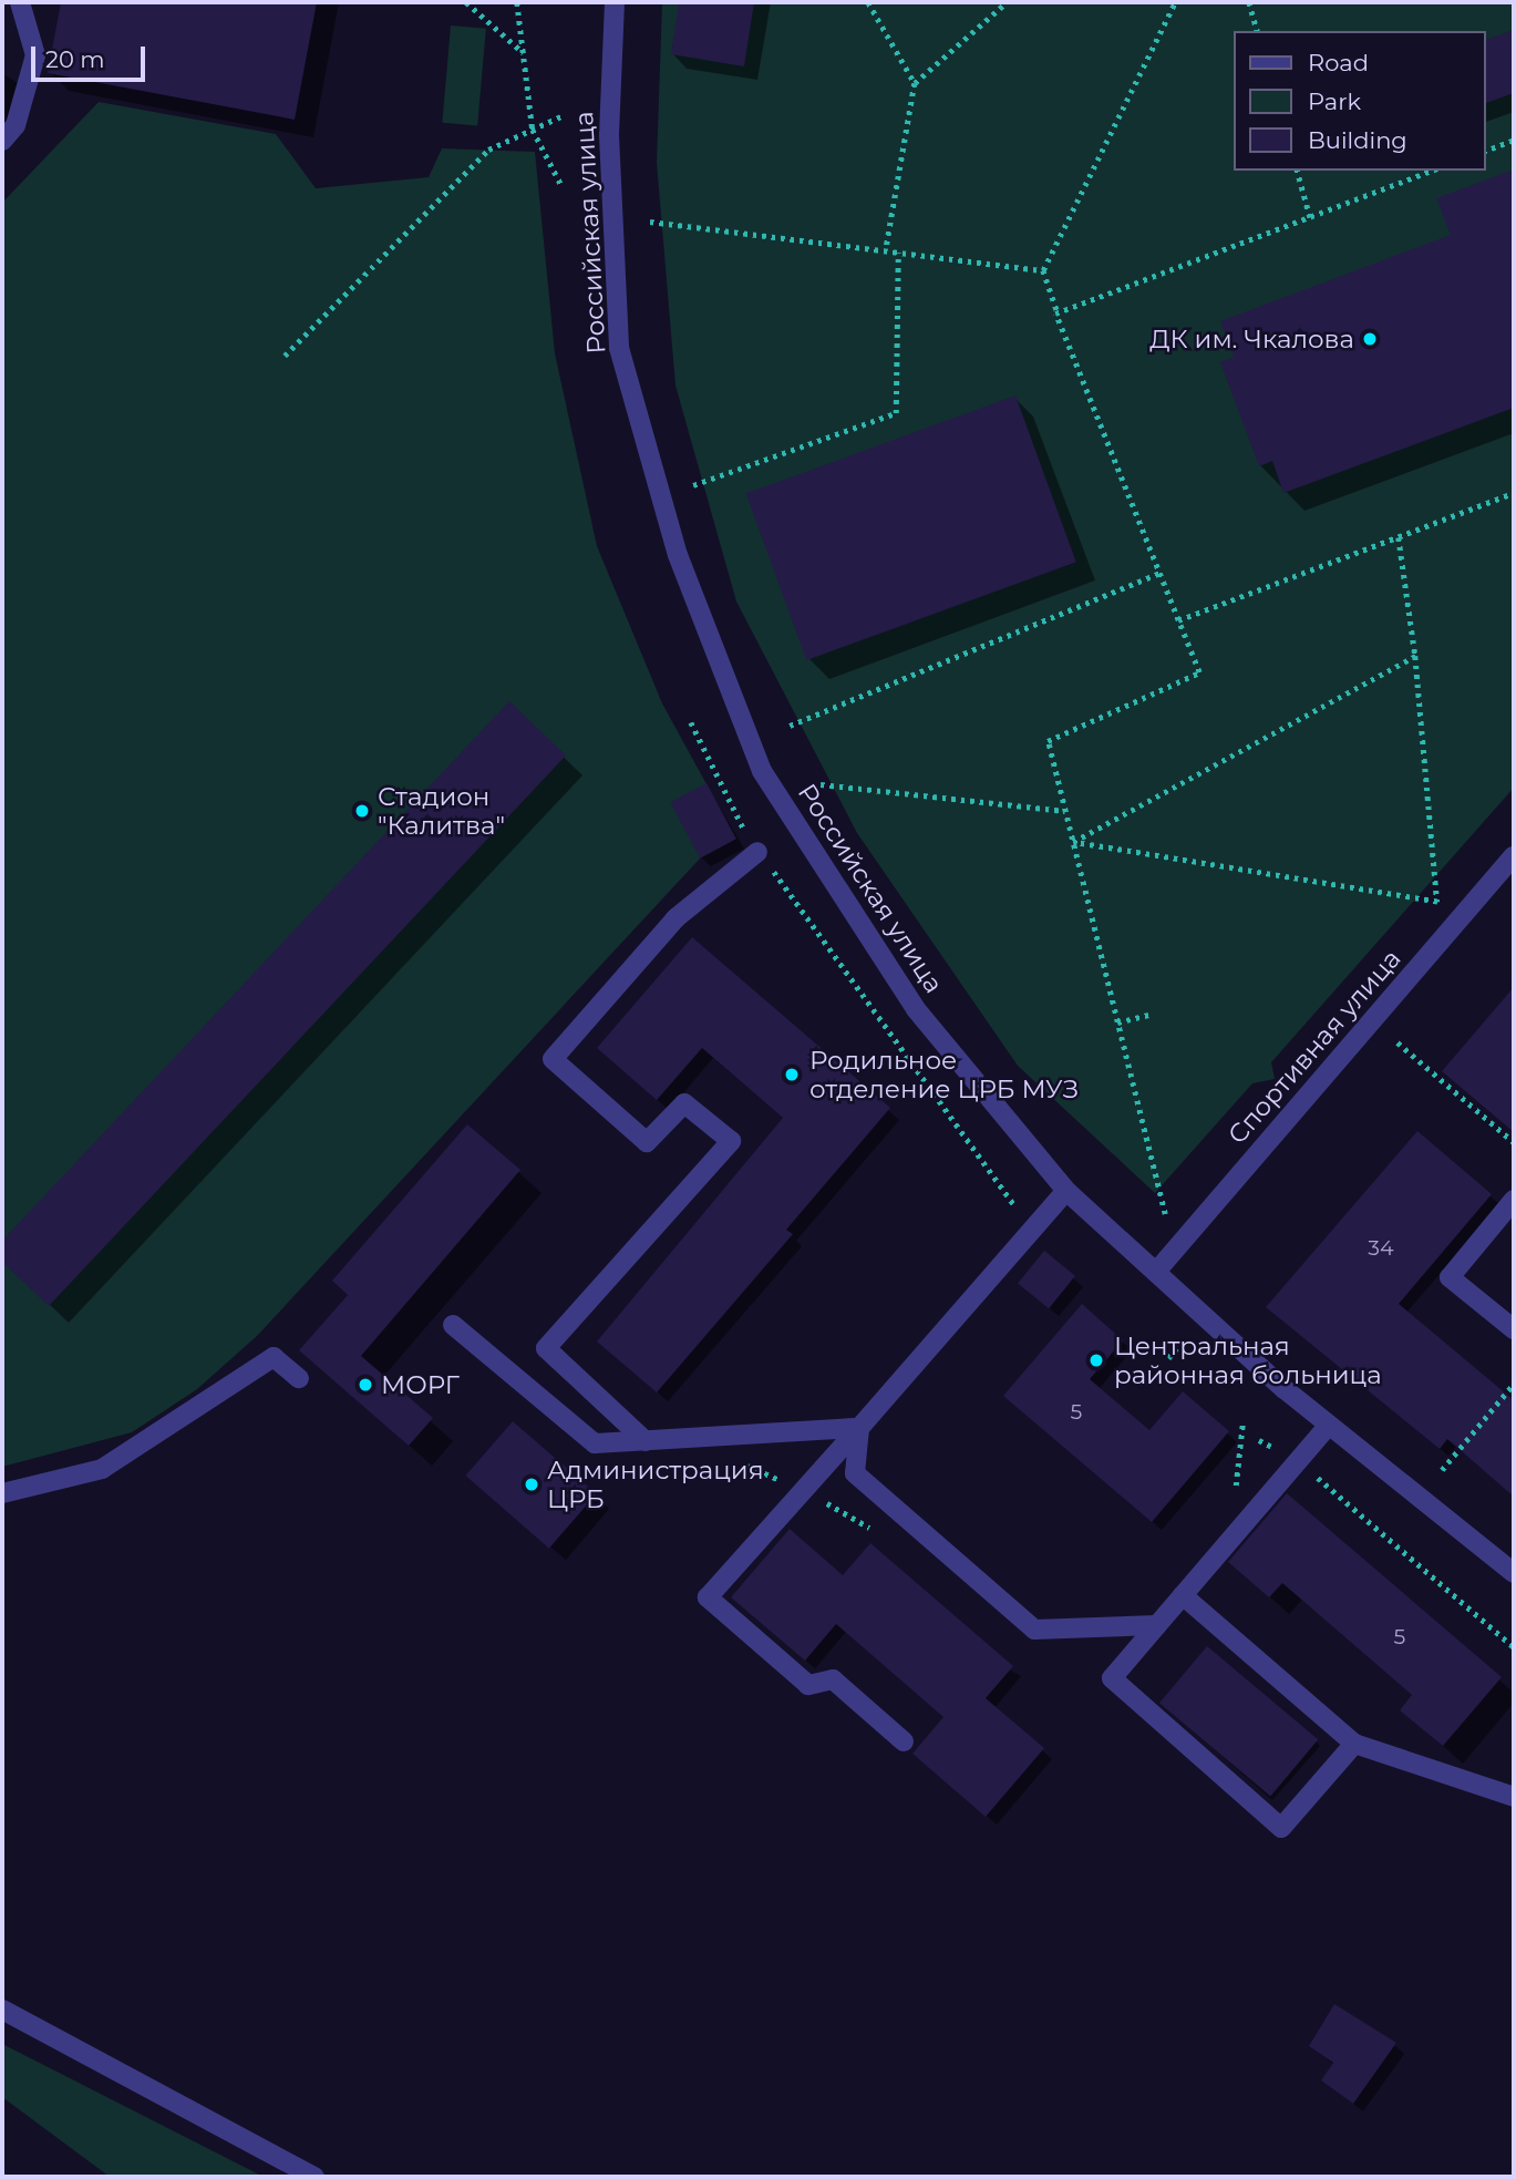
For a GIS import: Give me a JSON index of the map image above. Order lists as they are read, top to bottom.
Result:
{
  "streets": {
    "street": ["Российская улица", "Спортивная улица"]
  },
  "crossings": [
    ["Российская улица", "Спортивная улица"]
  ],
  "places": [
    "ДК им. Чкалова",
    "Стадион \"Калитва\"",
    "Родильное отделение ЦРБ МУЗ",
    "Центральная районная больница",
    "МОРГ",
    "Администрация ЦРБ"
  ],
  "house_numbers": ["34", "5", "5"],
  "legend": ["Road", "Park", "Building"],
  "scale_bar": "20 m"
}
